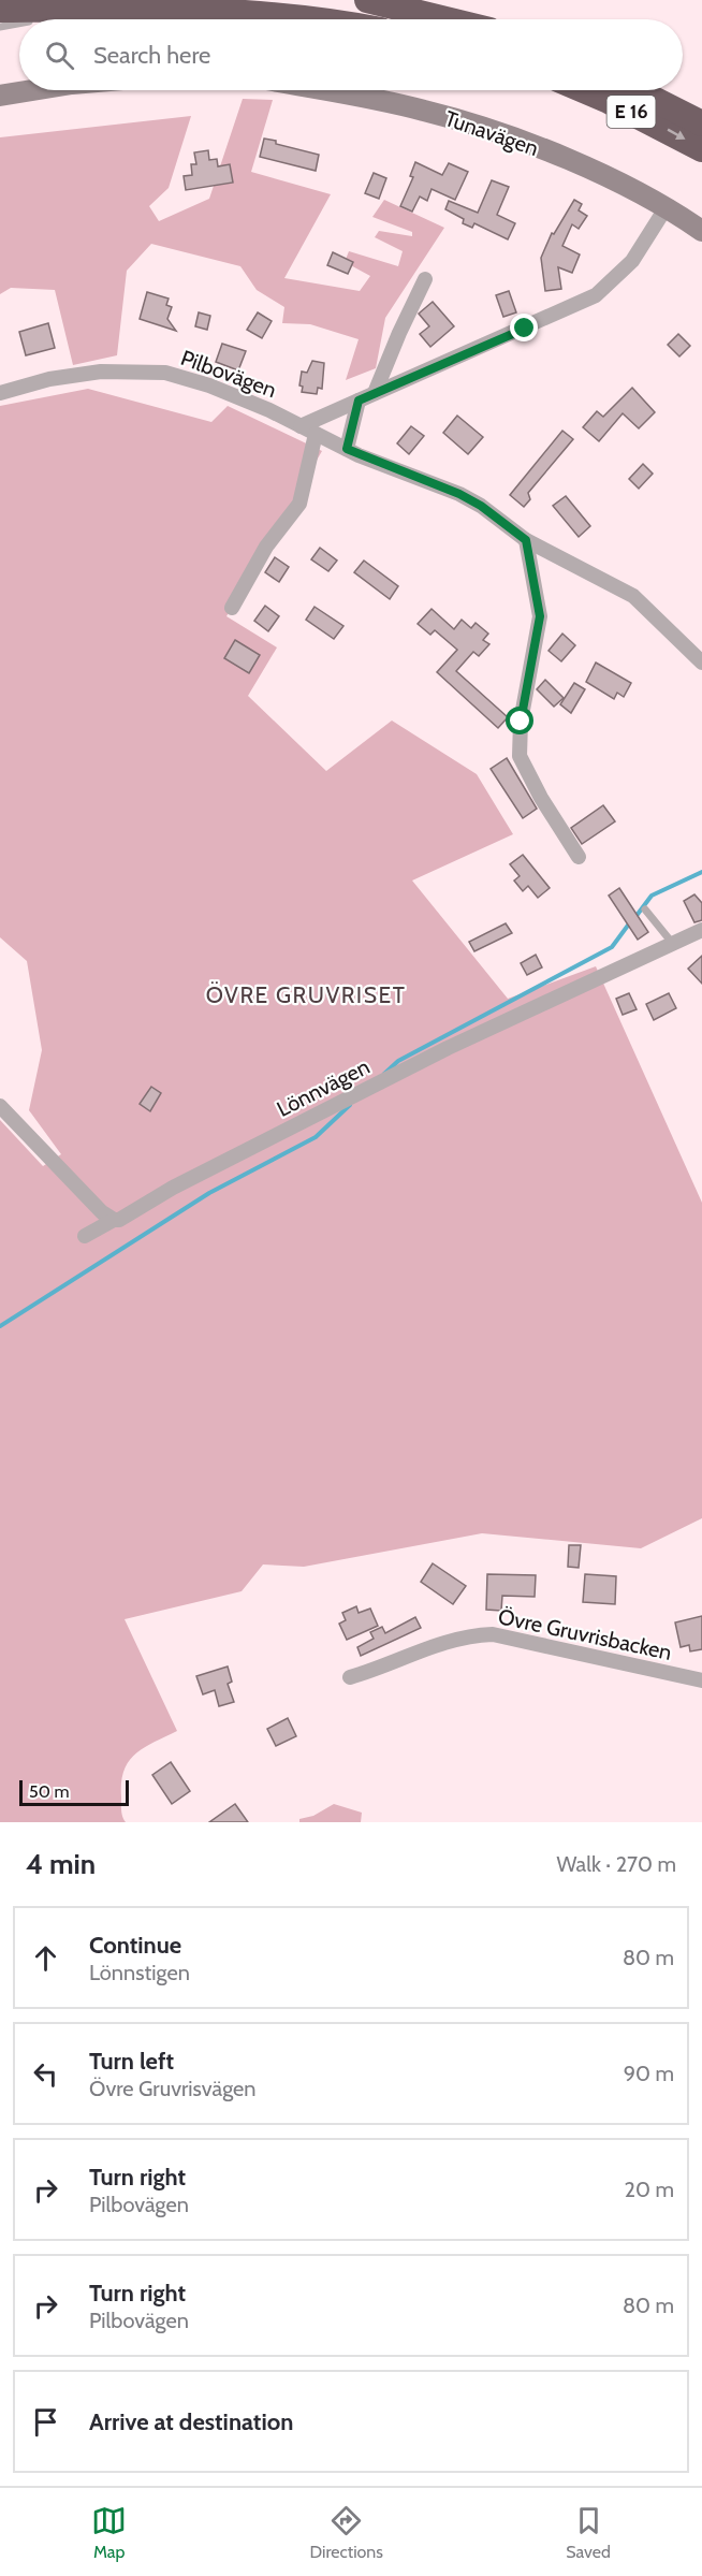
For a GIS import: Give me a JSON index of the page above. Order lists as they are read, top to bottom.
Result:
{
  "streets": {
    "highway": ["E 16"],
    "street": [
      "Tunavägen",
      "Pilbovägen",
      "Lönnvägen",
      "Övre Gruvrisbacken"
    ]
  },
  "districts": ["ÖVRE GRUVRISET"],
  "scale_bar": "50 m",
  "page": {
    "search": "Search here",
    "scale": "50 m",
    "heading": ["4 min", "Walk · 270 m"],
    "list": [
      ["Continue", "Lönnstigen", "80 m"],
      ["Turn left", "Övre Gruvrisvägen", "90 m"],
      ["Turn right", "Pilbovägen", "20 m"],
      ["Turn right", "Pilbovägen", "80 m"],
      "Arrive at destination"
    ],
    "nav": ["Map", "Directions", "Saved"]
  }
}
